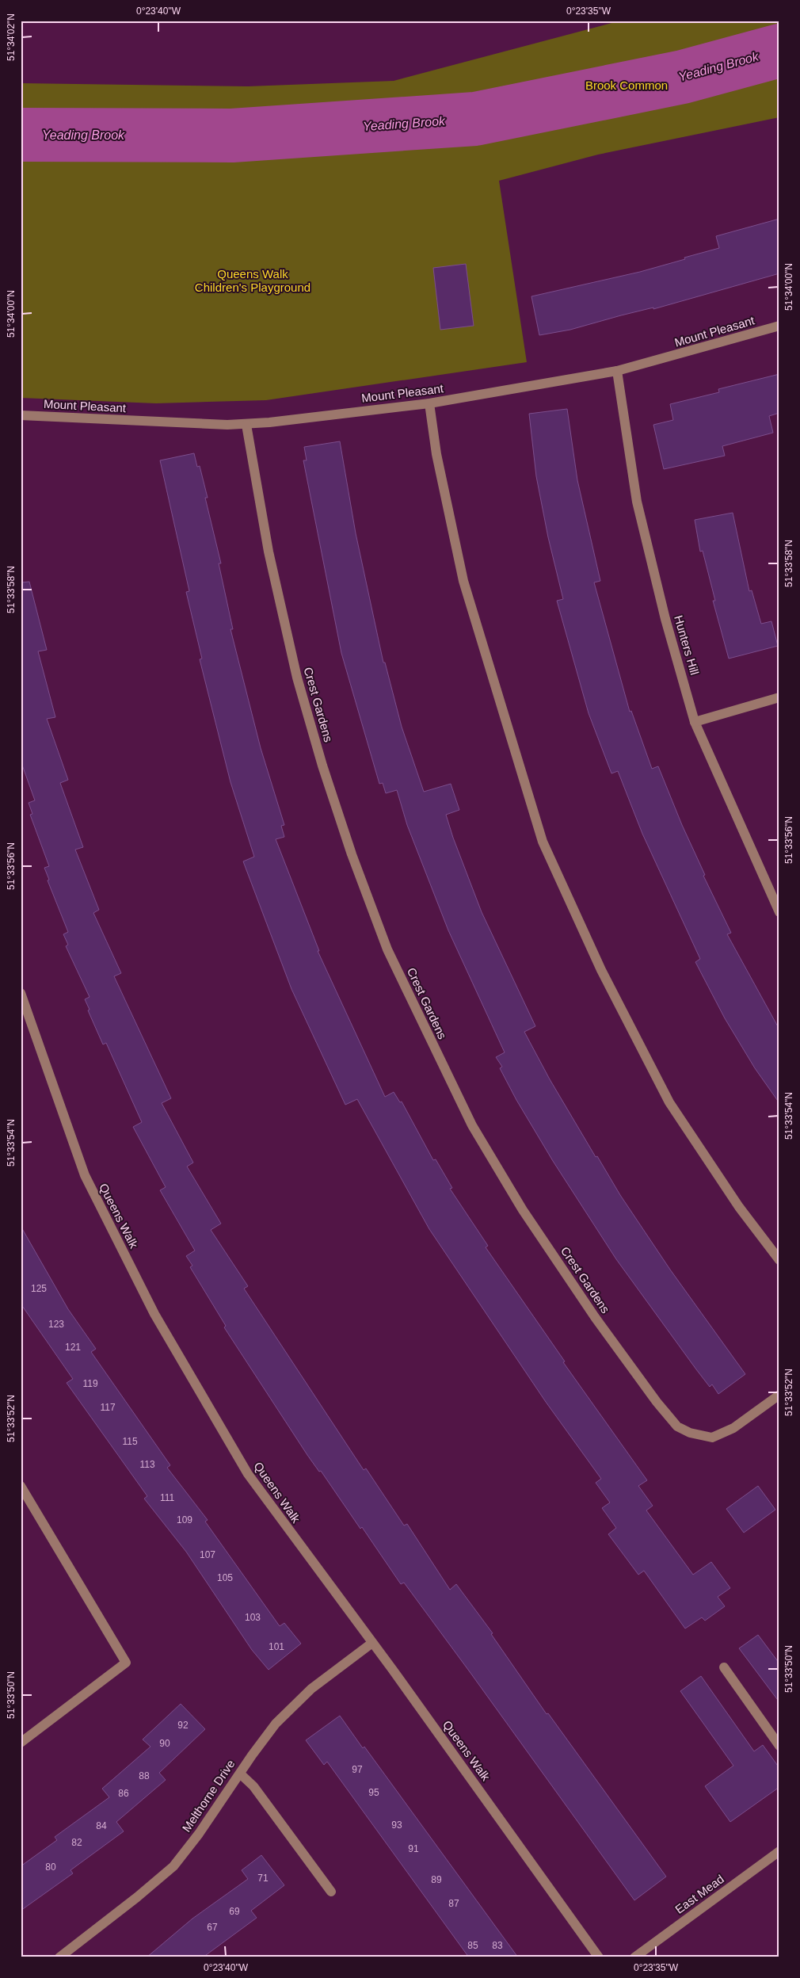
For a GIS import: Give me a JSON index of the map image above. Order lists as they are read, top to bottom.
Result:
{
  "streets": {
    "street": [
      "Mount Pleasant",
      "Hunters Hill",
      "Crest Gardens",
      "Queens Walk",
      "Melthorne Drive",
      "East Mead"
    ]
  },
  "crossings": [
    ["Mount Pleasant", "Hunters Hill"],
    ["Mount Pleasant", "Crest Gardens"],
    ["Queens Walk", "Melthorne Drive"]
  ],
  "water": ["Yeading Brook"],
  "parks": ["Brook Common", "Queens Walk Children's Playground"],
  "house_numbers": [
    "125",
    "123",
    "121",
    "119",
    "117",
    "115",
    "113",
    "111",
    "109",
    "107",
    "105",
    "103",
    "101",
    "92",
    "90",
    "97",
    "88",
    "95",
    "86",
    "93",
    "84",
    "82",
    "91",
    "80",
    "71",
    "89",
    "87",
    "69",
    "67",
    "85",
    "83"
  ],
  "coordinates": [
    "0°23'40\"W",
    "0°23'35\"W",
    "51°34'02\"N",
    "51°34'00\"N",
    "51°33'58\"N",
    "51°33'56\"N",
    "51°33'54\"N",
    "51°33'52\"N",
    "51°33'50\"N"
  ]
}
